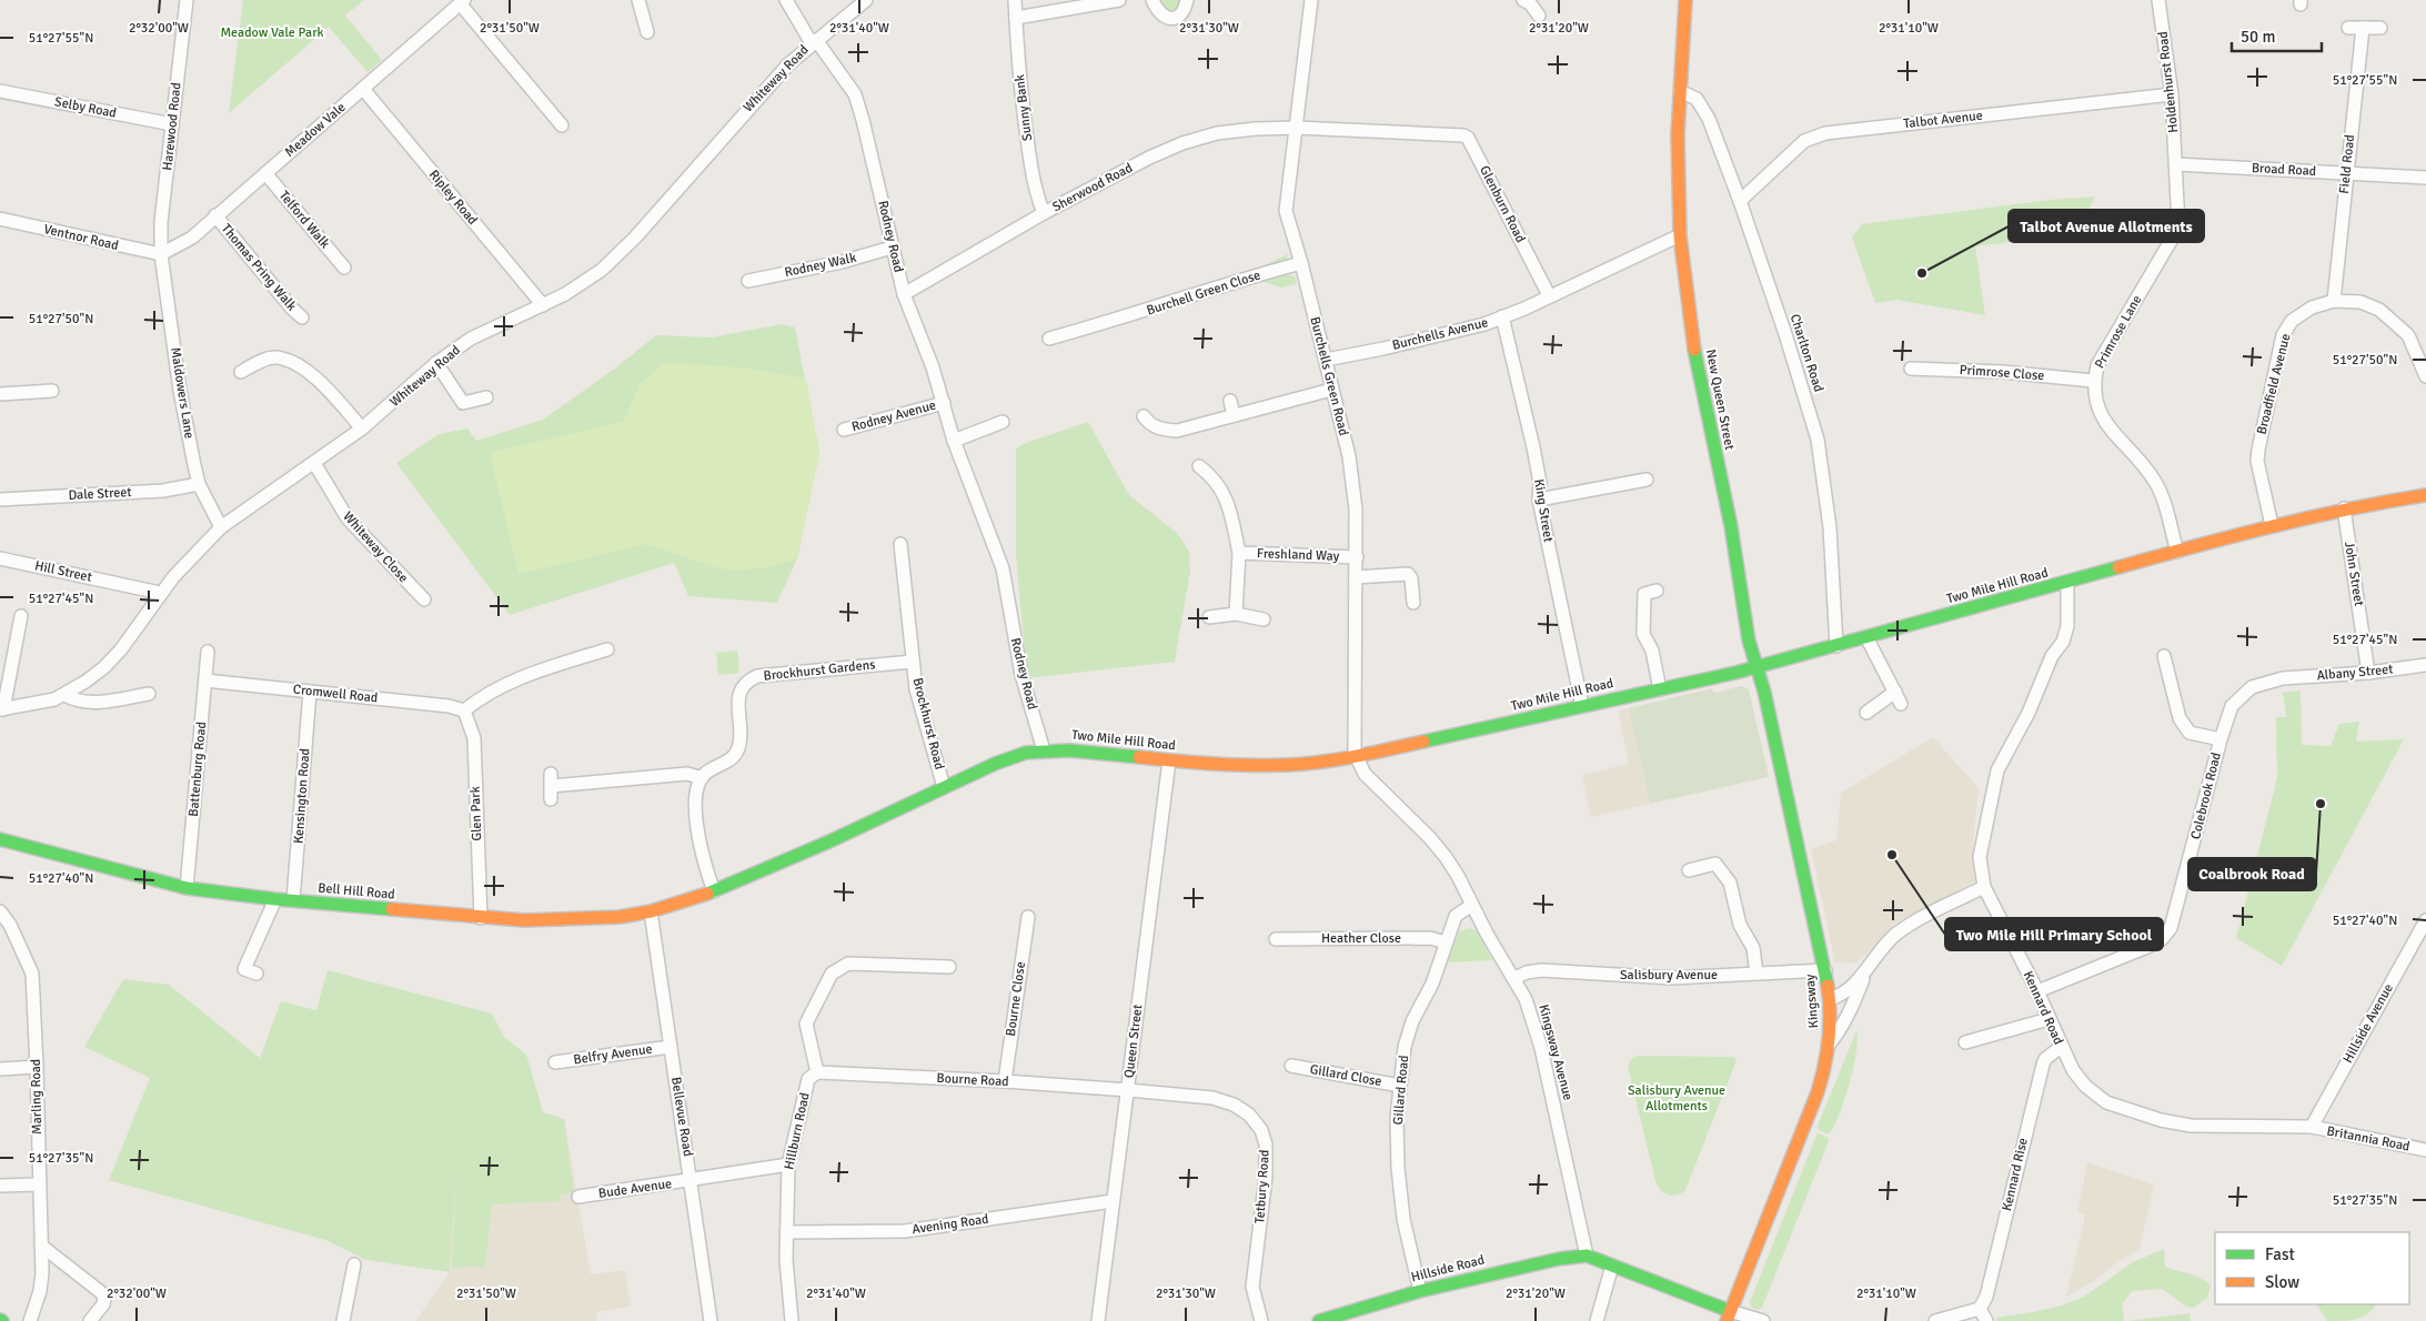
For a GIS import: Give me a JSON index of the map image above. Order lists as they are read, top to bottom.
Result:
{
  "streets": {
    "main road": [
      "New Queen Street",
      "Two Mile Hill Road",
      "Bell Hill Road",
      "Kingsway",
      "Hillside Road"
    ],
    "street": [
      "Whiteway Road",
      "Holdenhurst Road",
      "Selby Road",
      "Sunny Bank",
      "Talbot Avenue",
      "Harewood Road",
      "Meadow Vale",
      "Field Road",
      "Broad Road",
      "Sherwood Road",
      "Ripley Road",
      "Glenburn Road",
      "Telford Walk",
      "Rodney Road",
      "Ventnor Road",
      "Rodney Walk",
      "Thomas Pring Walk",
      "Burchell Green Close",
      "Primrose Lane",
      "Burchells Avenue",
      "Charlton Road",
      "Primrose Close",
      "Burchells Green Road",
      "Broadfield Avenue",
      "Maldowers Lane",
      "Rodney Avenue",
      "Dale Street",
      "King Street",
      "Whiteway Close",
      "Freshland Way",
      "Hill Street",
      "John Street",
      "Brockhurst Gardens",
      "Albany Street",
      "Cromwell Road",
      "Brockhurst Road",
      "Battenburg Road",
      "Kensington Road",
      "Colebrook Road",
      "Glen Park",
      "Heather Close",
      "Salisbury Avenue",
      "Bourne Close",
      "Kennard Road",
      "Hillside Avenue",
      "Queen Street",
      "Kingsway Avenue",
      "Belfry Avenue",
      "Gillard Close",
      "Bourne Road",
      "Gillard Road",
      "Marling Road",
      "Bellevue Road",
      "Hillburn Road",
      "Britannia Road",
      "Kennard Rise",
      "Tetbury Road",
      "Bude Avenue",
      "Avening Road"
    ]
  },
  "crossings": [
    ["Whiteway Road", "Ripley Road"],
    ["Whiteway Road", "Rodney Road"],
    ["Whiteway Road", "Maldowers Lane"],
    ["Whiteway Road", "Whiteway Close"],
    ["Whiteway Road", "Hill Street"],
    ["Holdenhurst Road", "Talbot Avenue"],
    ["Holdenhurst Road", "Broad Road"],
    ["Holdenhurst Road", "Primrose Lane"],
    ["Selby Road", "Harewood Road"],
    ["Sunny Bank", "Sherwood Road"],
    ["Talbot Avenue", "Charlton Road"],
    ["Harewood Road", "Meadow Vale"],
    ["Harewood Road", "Ventnor Road"],
    ["Harewood Road", "Maldowers Lane"],
    ["Meadow Vale", "Ripley Road"],
    ["Meadow Vale", "Telford Walk"],
    ["Meadow Vale", "Ventnor Road"],
    ["Meadow Vale", "Thomas Pring Walk"],
    ["Meadow Vale", "Maldowers Lane"],
    ["Field Road", "Broad Road"],
    ["Field Road", "Broadfield Avenue"],
    ["Broad Road", "Primrose Lane"],
    ["Sherwood Road", "Glenburn Road"],
    ["Sherwood Road", "Rodney Road"],
    ["Sherwood Road", "Burchells Green Road"],
    ["Glenburn Road", "Burchells Avenue"],
    ["Glenburn Road", "Burchells Green Road"],
    ["Rodney Road", "Rodney Walk"],
    ["Rodney Road", "Rodney Avenue"],
    ["Rodney Road", "Two Mile Hill Road"],
    ["Ventnor Road", "Maldowers Lane"],
    ["Burchell Green Close", "Burchells Green Road"],
    ["Primrose Lane", "Primrose Close"],
    ["Primrose Lane", "Two Mile Hill Road"],
    ["Burchells Avenue", "Burchells Green Road"],
    ["Burchells Avenue", "King Street"],
    ["Charlton Road", "New Queen Street"],
    ["Charlton Road", "Two Mile Hill Road"],
    ["Burchells Green Road", "Freshland Way"],
    ["Burchells Green Road", "Two Mile Hill Road"],
    ["Burchells Green Road", "Kingsway Avenue"],
    ["Broadfield Avenue", "Two Mile Hill Road"],
    ["Maldowers Lane", "Dale Street"],
    ["New Queen Street", "Two Mile Hill Road"],
    ["New Queen Street", "Kingsway"],
    ["King Street", "Two Mile Hill Road"],
    ["John Street", "Two Mile Hill Road"],
    ["John Street", "Albany Street"],
    ["Two Mile Hill Road", "Brockhurst Road"],
    ["Two Mile Hill Road", "Bell Hill Road"],
    ["Two Mile Hill Road", "Kingsway"],
    ["Two Mile Hill Road", "Kennard Road"],
    ["Two Mile Hill Road", "Queen Street"],
    ["Two Mile Hill Road", "Kingsway Avenue"],
    ["Brockhurst Gardens", "Brockhurst Road"],
    ["Albany Street", "Colebrook Road"],
    ["Cromwell Road", "Battenburg Road"],
    ["Cromwell Road", "Kensington Road"],
    ["Cromwell Road", "Glen Park"],
    ["Battenburg Road", "Bell Hill Road"],
    ["Kensington Road", "Bell Hill Road"],
    ["Colebrook Road", "Kennard Road"],
    ["Glen Park", "Bell Hill Road"],
    ["Bell Hill Road", "Bellevue Road"],
    ["Heather Close", "Gillard Road"],
    ["Salisbury Avenue", "Kingsway"],
    ["Salisbury Avenue", "Kingsway Avenue"],
    ["Bourne Close", "Bourne Road"],
    ["Kennard Road", "Hillside Avenue"],
    ["Kennard Road", "Britannia Road"],
    ["Kennard Road", "Kennard Rise"],
    ["Hillside Avenue", "Britannia Road"],
    ["Queen Street", "Bourne Road"],
    ["Queen Street", "Tetbury Road"],
    ["Queen Street", "Avening Road"],
    ["Kingsway Avenue", "Gillard Road"],
    ["Kingsway Avenue", "Hillside Road"],
    ["Belfry Avenue", "Bellevue Road"],
    ["Gillard Close", "Gillard Road"],
    ["Bourne Road", "Hillburn Road"],
    ["Bourne Road", "Tetbury Road"],
    ["Gillard Road", "Hillside Road"],
    ["Bellevue Road", "Bude Avenue"],
    ["Hillburn Road", "Bude Avenue"],
    ["Hillburn Road", "Avening Road"]
  ],
  "parks": ["Meadow Vale Park", "Salisbury Avenue Allotments"],
  "places": ["Talbot Avenue Allotments", "Coalbrook Road", "Two Mile Hill Primary School"],
  "legend": ["Fast", "Slow"],
  "scale_bar": "50 m",
  "coordinates": [
    "2°32'00\"W",
    "2°31'50\"W",
    "2°31'40\"W",
    "2°31'30\"W",
    "2°31'20\"W",
    "2°31'10\"W",
    "51°27'55\"N",
    "51°27'50\"N",
    "51°27'45\"N",
    "51°27'40\"N",
    "51°27'35\"N"
  ]
}
